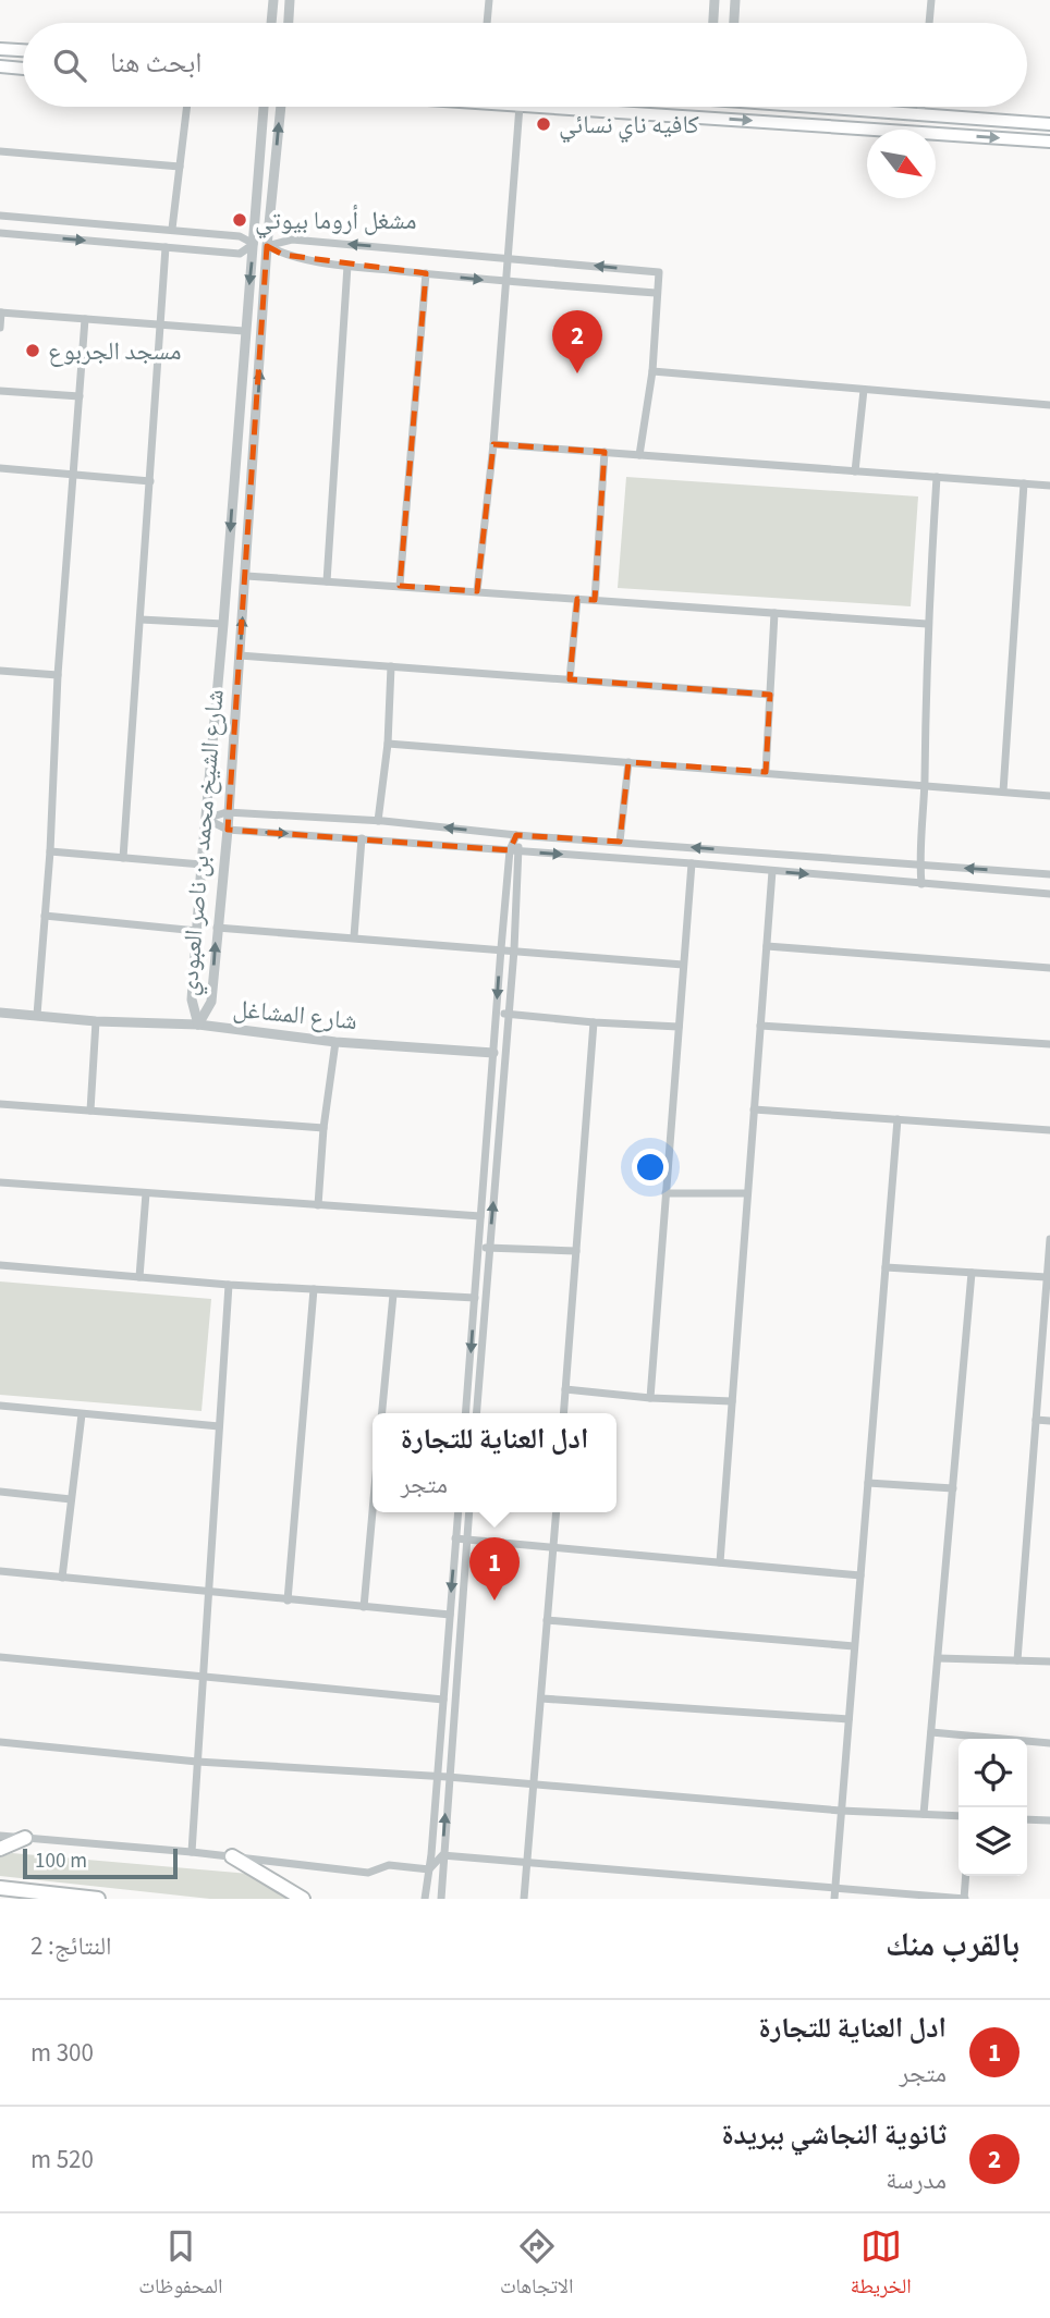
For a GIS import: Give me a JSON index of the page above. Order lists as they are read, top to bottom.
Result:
{
  "streets": {
    "street": ["شارع الشيخ محمد بن ناصر العبودي", "شارع المشاغل"]
  },
  "crossings": [
    ["شارع الشيخ محمد بن ناصر العبودي", "شارع المشاغل"]
  ],
  "places": ["كافيه ناي نسائي", "مشغل أروما بيوتي", "مسجد الجربوع"],
  "scale_bar": "100 m",
  "north": "bottom right",
  "page": {
    "search": "ابحث هنا",
    "pins": ["2", "1"],
    "popup": ["ادل العناية للتجارة", "متجر"],
    "scale": "100 m",
    "heading": ["بالقرب منك", "النتائج: 2"],
    "list": [
      {
        "mark": "1",
        "name": "ادل العناية للتجارة",
        "note": "متجر",
        "value": "300 m"
      },
      {
        "mark": "2",
        "name": "ثانوية النجاشي ببريدة",
        "note": "مدرسة",
        "value": "520 m"
      }
    ],
    "nav": ["الخريطة", "الاتجاهات", "المحفوظات"]
  }
}
